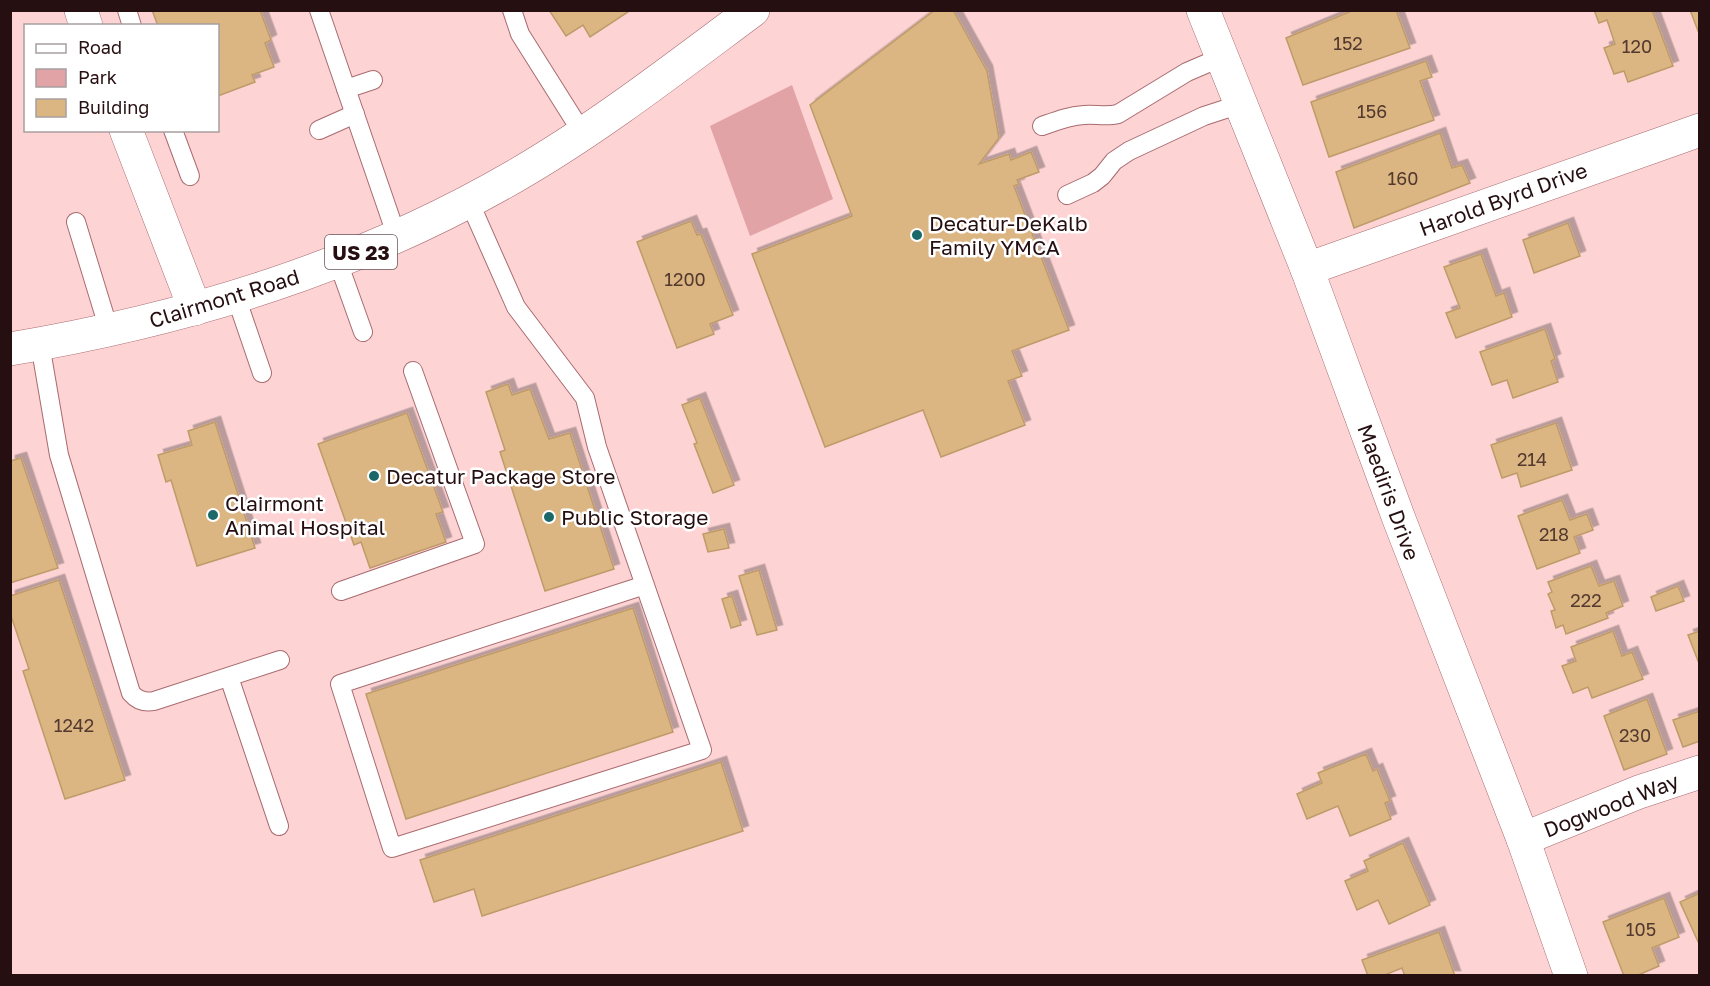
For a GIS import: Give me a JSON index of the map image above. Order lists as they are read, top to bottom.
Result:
{
  "streets": {
    "street": [
      "Harold Byrd Drive",
      "US 23",
      "Clairmont Road",
      "Maediris Drive",
      "Dogwood Way"
    ]
  },
  "crossings": [
    ["Harold Byrd Drive", "Maediris Drive"],
    ["Maediris Drive", "Dogwood Way"]
  ],
  "places": [
    "Decatur-DeKalb Family YMCA",
    "Decatur Package Store",
    "Clairmont Animal Hospital",
    "Public Storage"
  ],
  "house_numbers": [
    "152",
    "120",
    "156",
    "160",
    "1200",
    "214",
    "218",
    "222",
    "1242",
    "230",
    "105"
  ],
  "legend": ["Road", "Park", "Building"]
}
